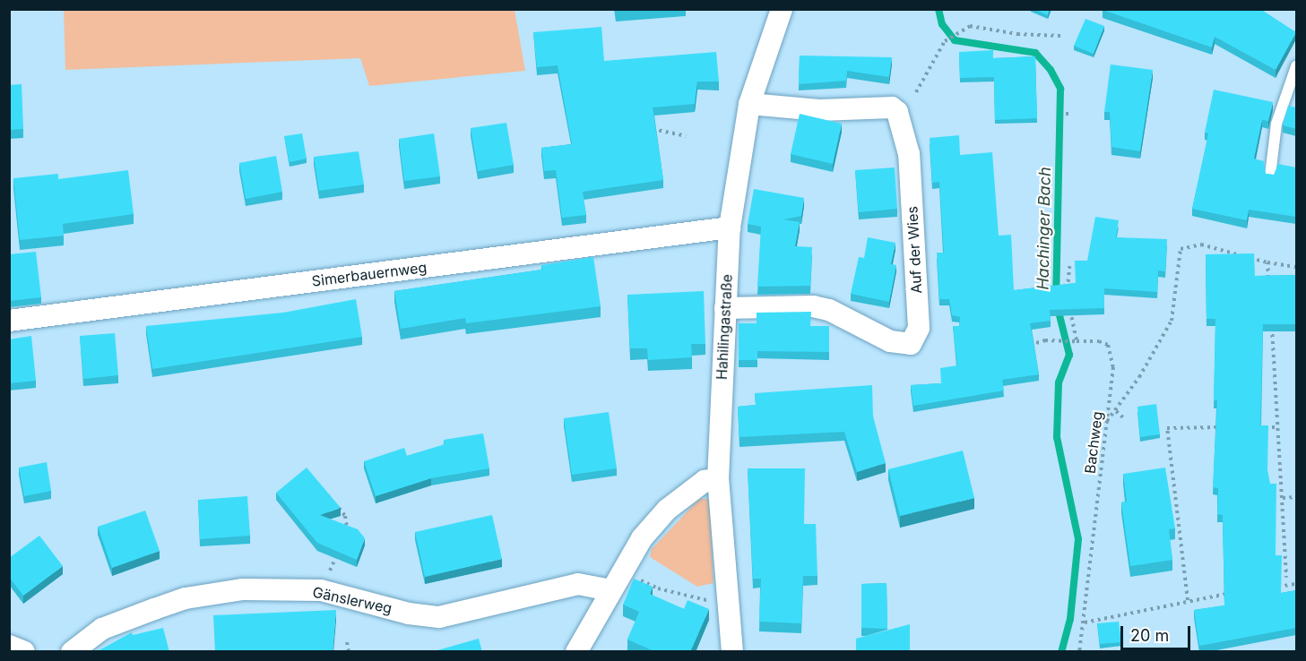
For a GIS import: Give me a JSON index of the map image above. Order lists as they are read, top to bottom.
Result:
{
  "streets": {
    "street": [
      "Auf der Wies",
      "Simerbauernweg",
      "Hahilingastraße",
      "Gänslerweg"
    ],
    "path": ["Bachweg"]
  },
  "crossings": [
    ["Auf der Wies", "Hahilingastraße"],
    ["Simerbauernweg", "Hahilingastraße"]
  ],
  "water": ["Hachinger Bach"],
  "scale_bar": "20 m"
}
